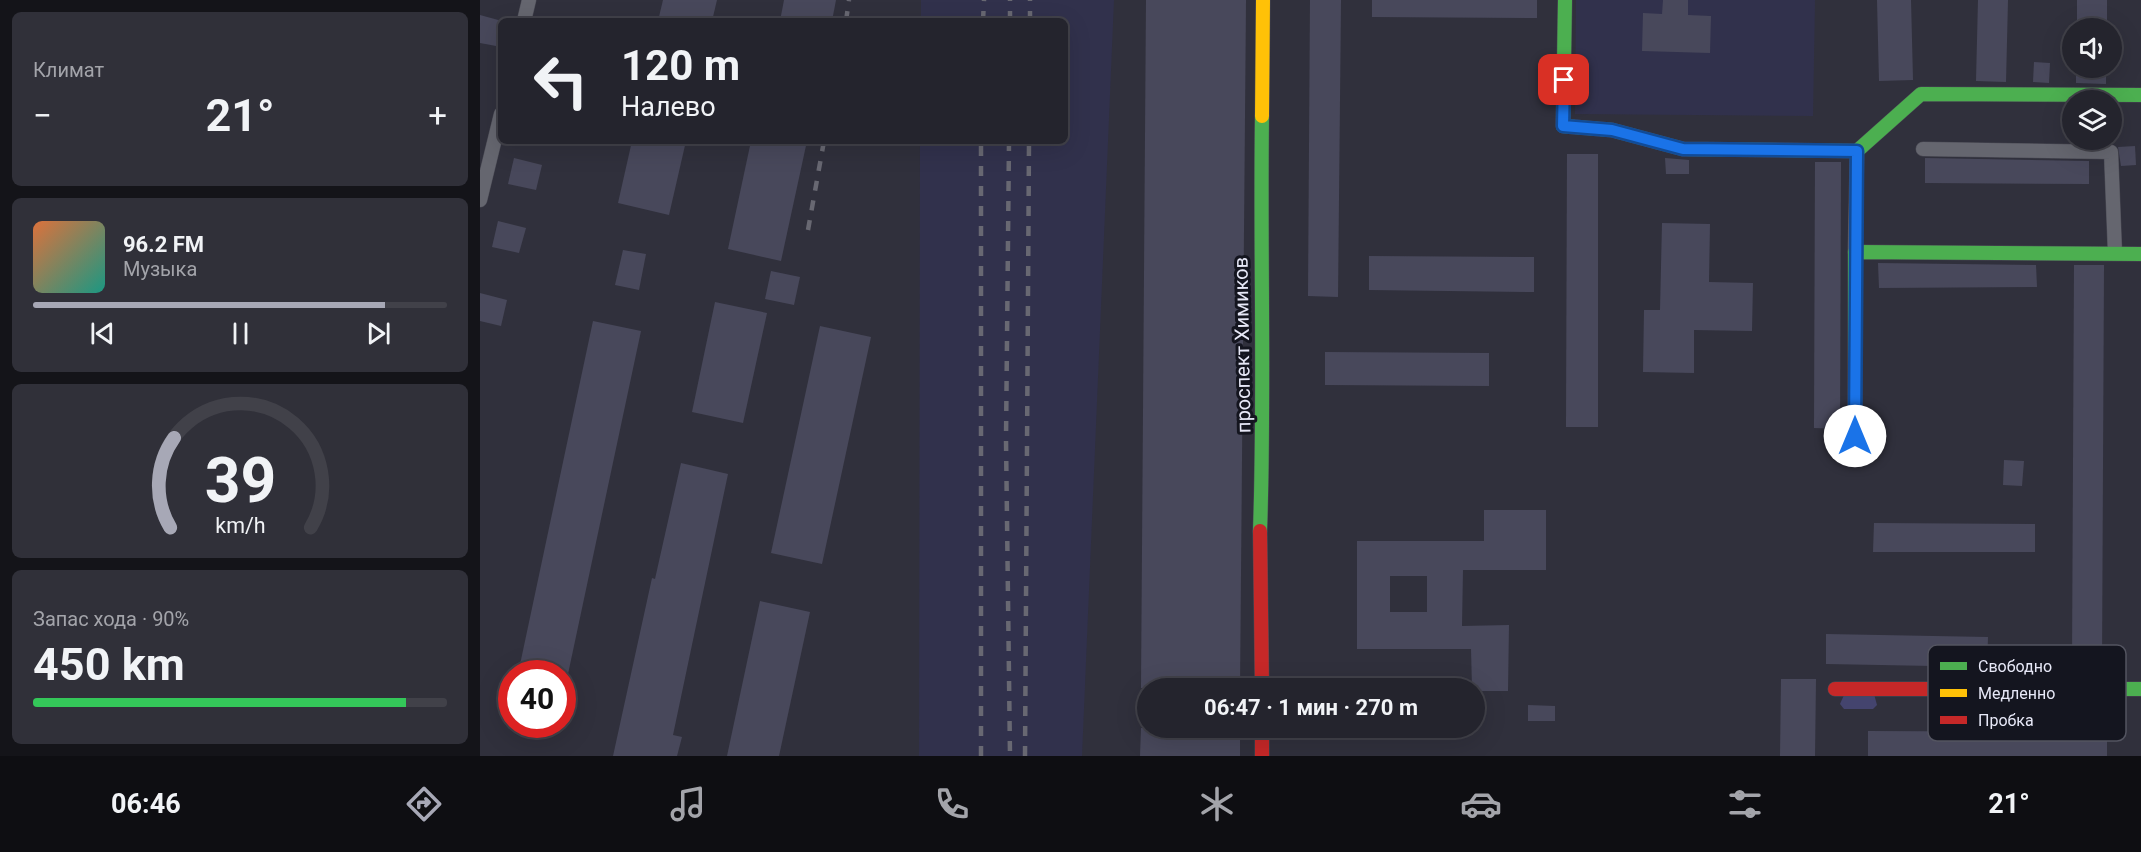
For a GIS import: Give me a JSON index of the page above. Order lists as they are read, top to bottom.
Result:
{
  "streets": {
    "street": ["проспект Химиков"]
  },
  "legend": ["Свободно", "Медленно", "Пробка"],
  "page": {
    "tile": [
      "Климат",
      ["Запас хода · 90%", "450 km"]
    ],
    "turn": ["120 m", "Налево"],
    "heat": ["−", "21°", "+"],
    "song": ["96.2 FM", "Музыка"],
    "limit": "40",
    "trip": "06:47 · 1 мин · 270 m",
    "tabs": ["06:46", "21°"],
    "gauge": ["39", "km/h"]
  }
}
